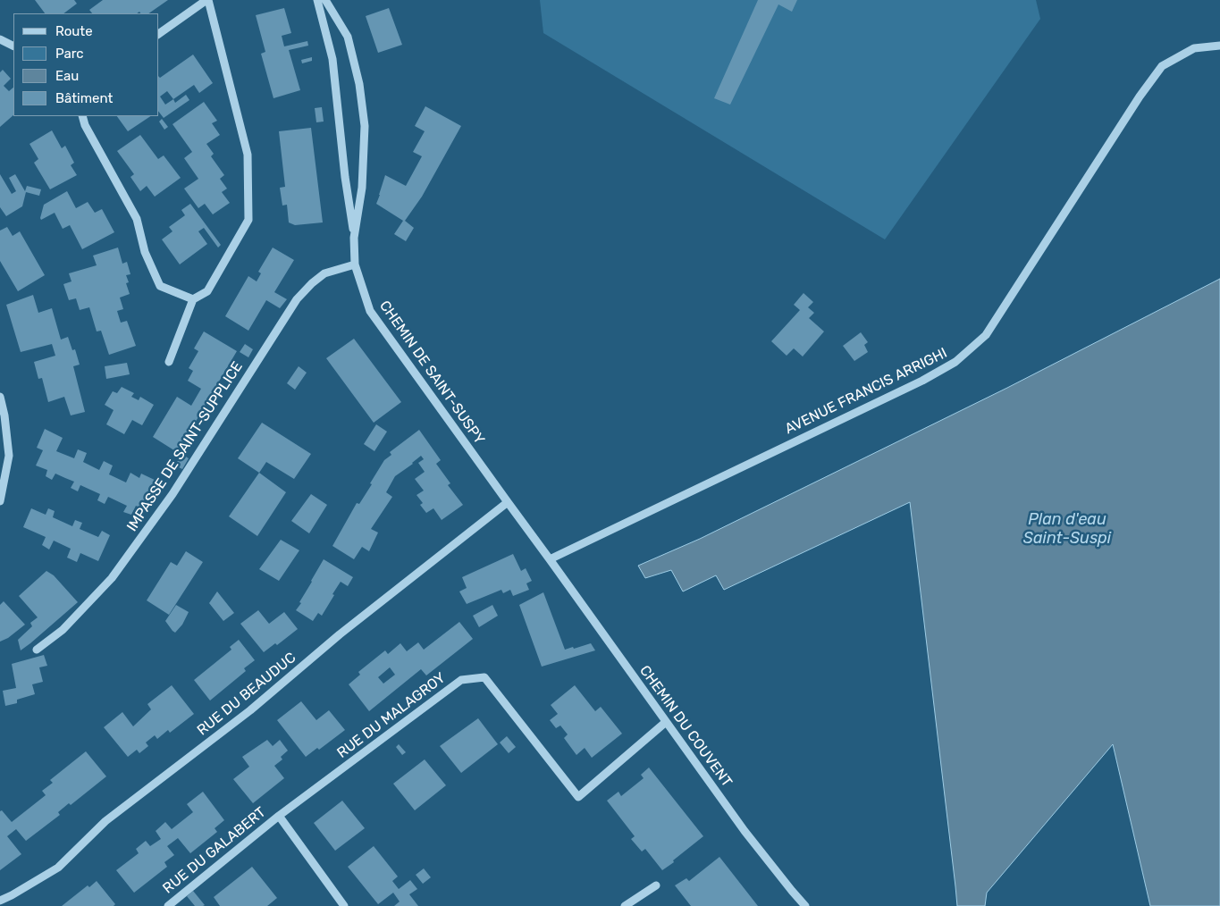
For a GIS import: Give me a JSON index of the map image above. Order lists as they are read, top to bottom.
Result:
{
  "streets": {
    "street": [
      "CHEMIN DE SAINT-SUSPY",
      "AVENUE FRANCIS ARRIGHI",
      "IMPASSE DE SAINT-SUPPLICE",
      "RUE DU BEAUDUC",
      "RUE DU MALAGROY",
      "CHEMIN DU COUVENT",
      "RUE DU GALABERT"
    ]
  },
  "crossings": [
    ["CHEMIN DE SAINT-SUSPY", "AVENUE FRANCIS ARRIGHI"],
    ["CHEMIN DE SAINT-SUSPY", "IMPASSE DE SAINT-SUPPLICE"],
    ["CHEMIN DE SAINT-SUSPY", "RUE DU BEAUDUC"],
    ["CHEMIN DE SAINT-SUSPY", "CHEMIN DU COUVENT"],
    ["AVENUE FRANCIS ARRIGHI", "CHEMIN DU COUVENT"],
    ["RUE DU MALAGROY", "CHEMIN DU COUVENT"],
    ["RUE DU MALAGROY", "RUE DU GALABERT"]
  ],
  "water": ["Plan d'eau Saint-Suspi"],
  "legend": [
    "Route",
    "Parc",
    "Eau",
    "Bâtiment"
  ]
}
